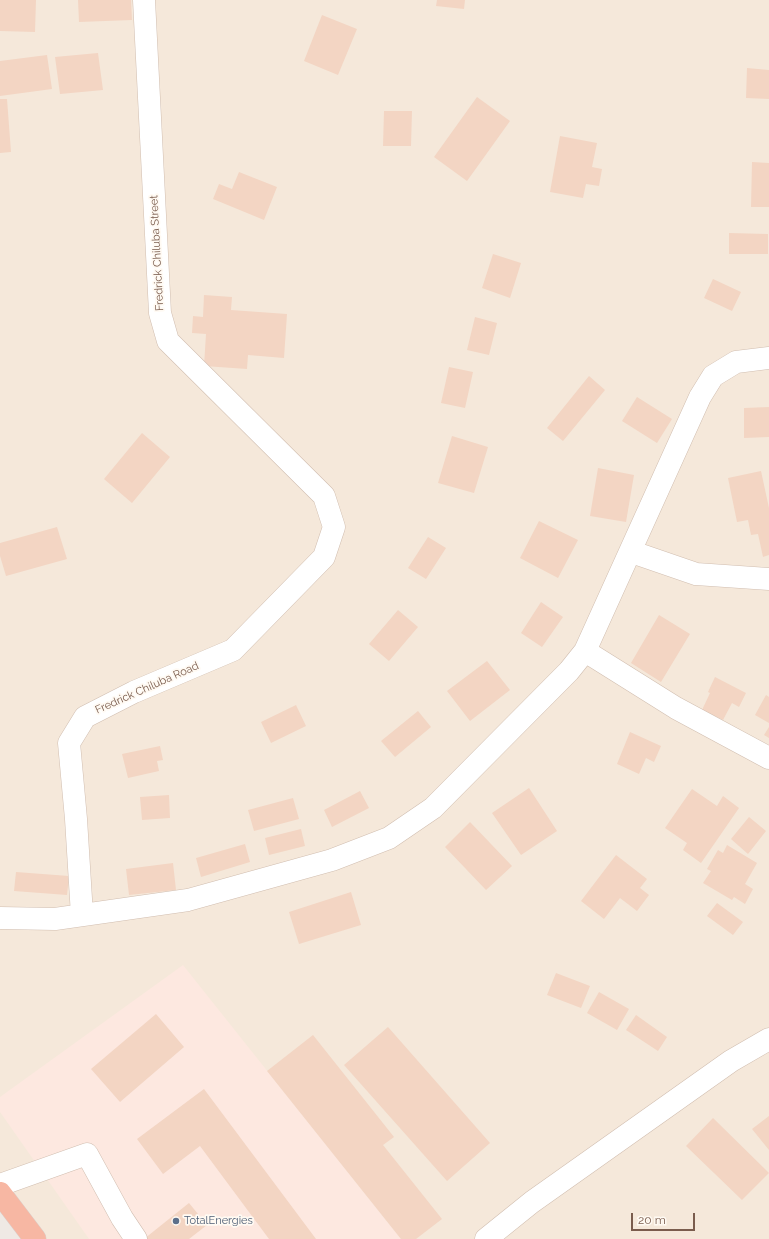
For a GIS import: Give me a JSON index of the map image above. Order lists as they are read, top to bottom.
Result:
{
  "streets": {
    "street": ["Fredrick Chiluba Street", "Fredrick Chiluba Road"]
  },
  "crossings": [
    ["Fredrick Chiluba Street", "Fredrick Chiluba Road"]
  ],
  "places": ["TotalEnergies"],
  "scale_bar": "20 m"
}
